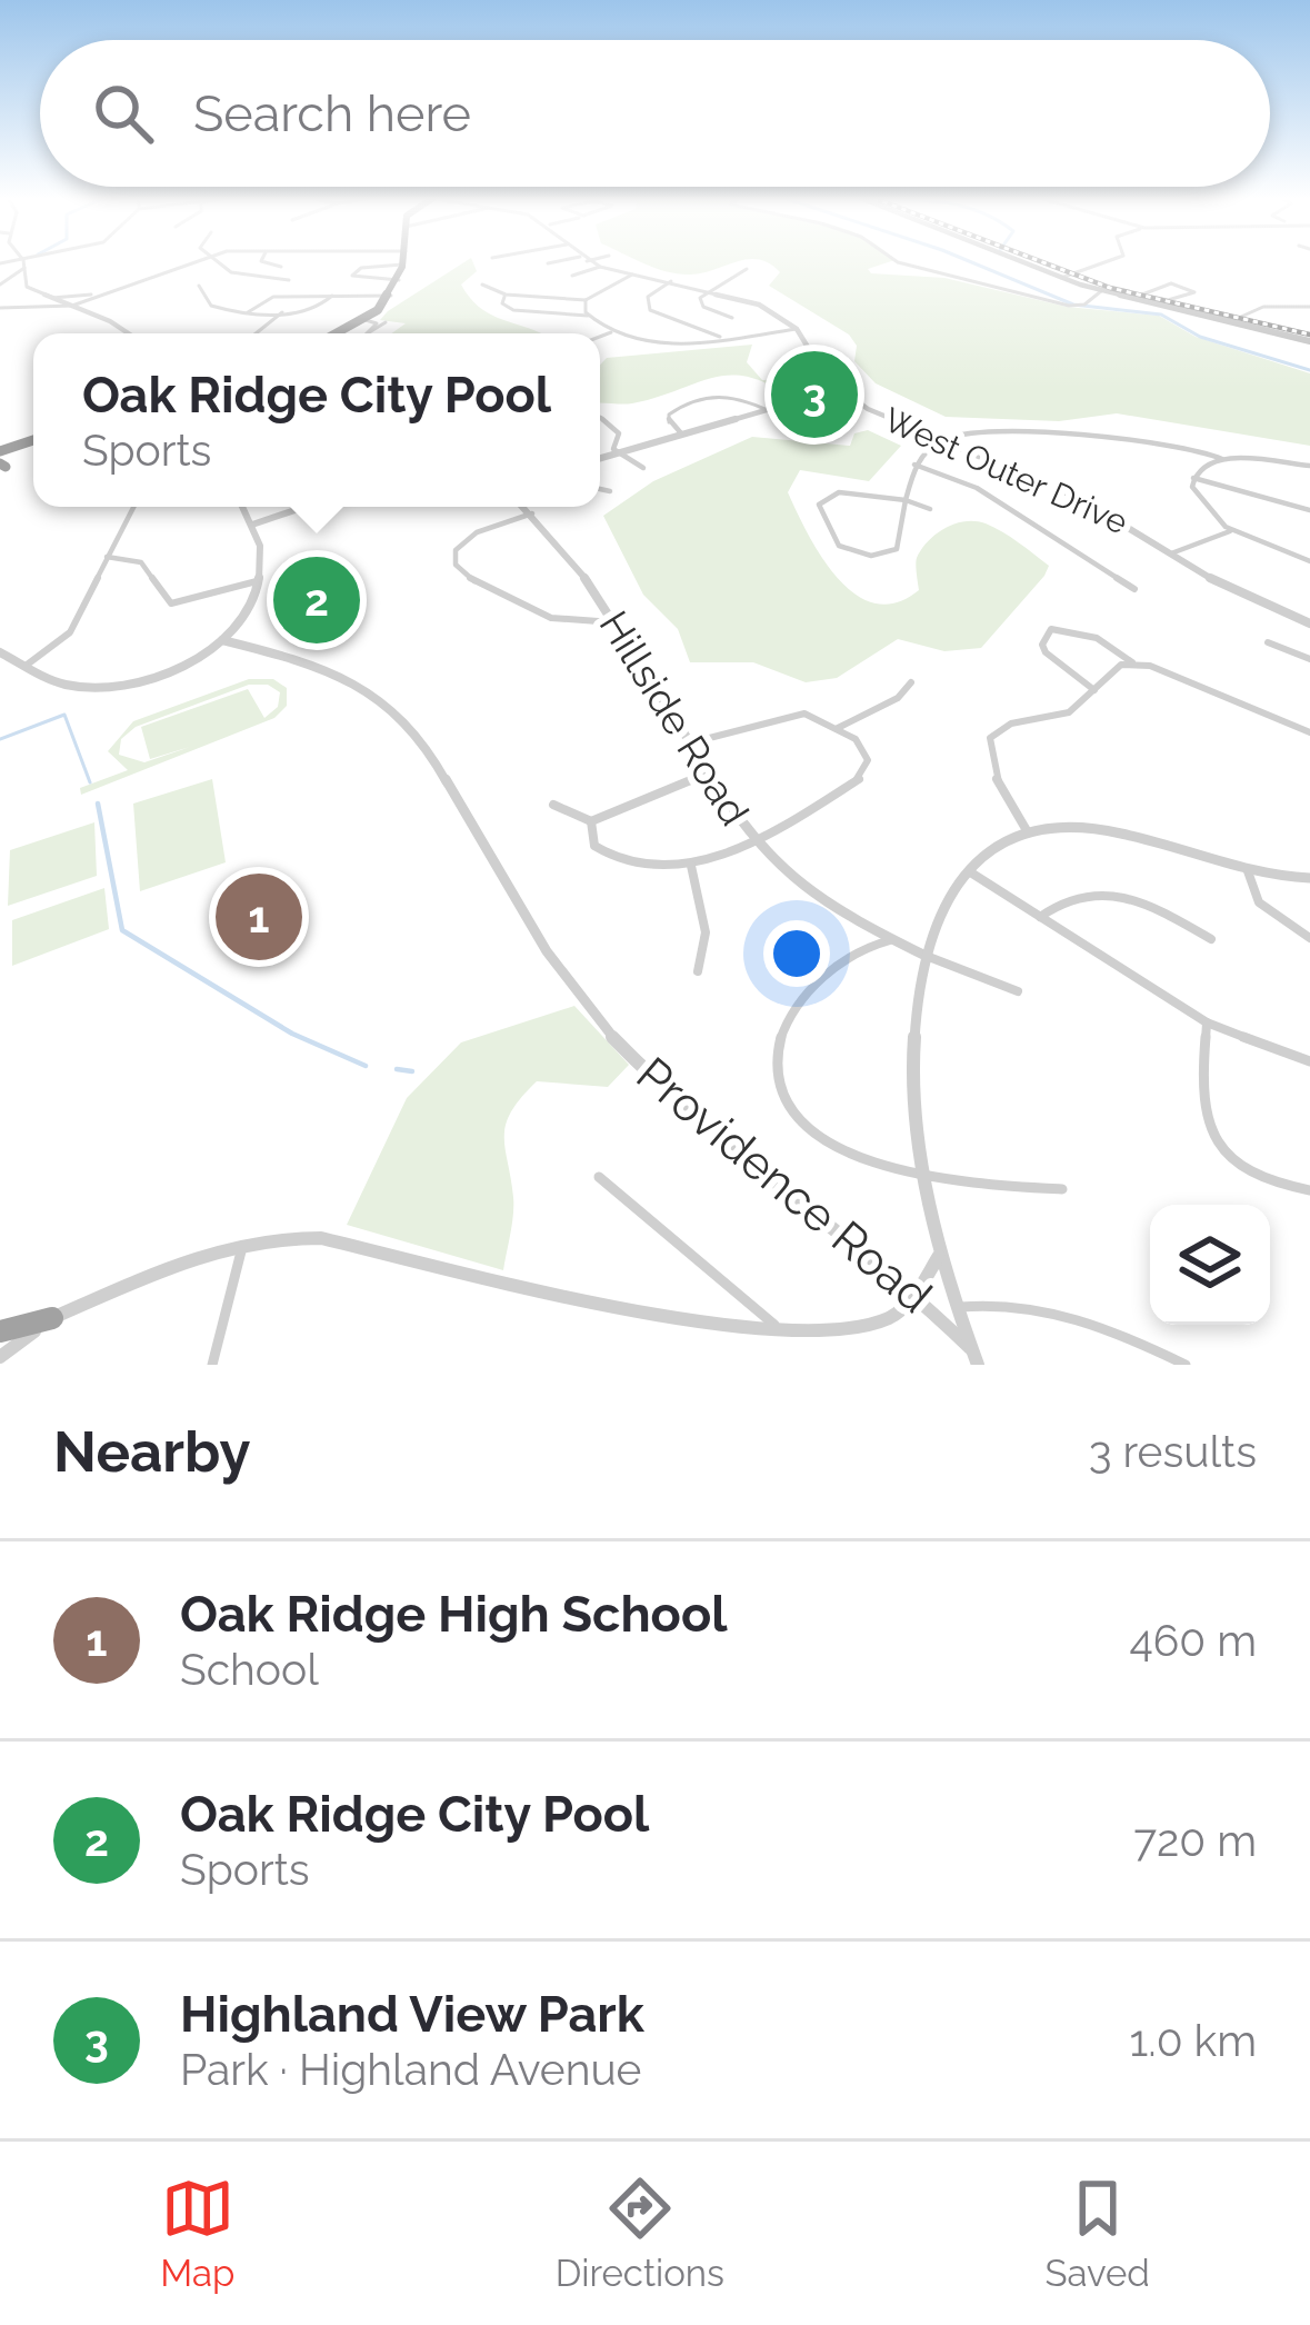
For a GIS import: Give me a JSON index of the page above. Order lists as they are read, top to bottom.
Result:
{
  "streets": {
    "street": ["West Outer Drive", "Hillside Road", "Providence Road"]
  },
  "page": {
    "search": "Search here",
    "popup": ["Oak Ridge City Pool", "Sports"],
    "pins": ["3", "2", "1"],
    "heading": ["Nearby", "3 results"],
    "list": [
      {
        "mark": "1",
        "name": "Oak Ridge High School",
        "note": "School",
        "value": "460 m"
      },
      {
        "mark": "2",
        "name": "Oak Ridge City Pool",
        "note": "Sports",
        "value": "720 m"
      },
      {
        "mark": "3",
        "name": "Highland View Park",
        "note": "Park · Highland Avenue",
        "value": "1.0 km"
      }
    ],
    "nav": ["Map", "Directions", "Saved"]
  }
}
